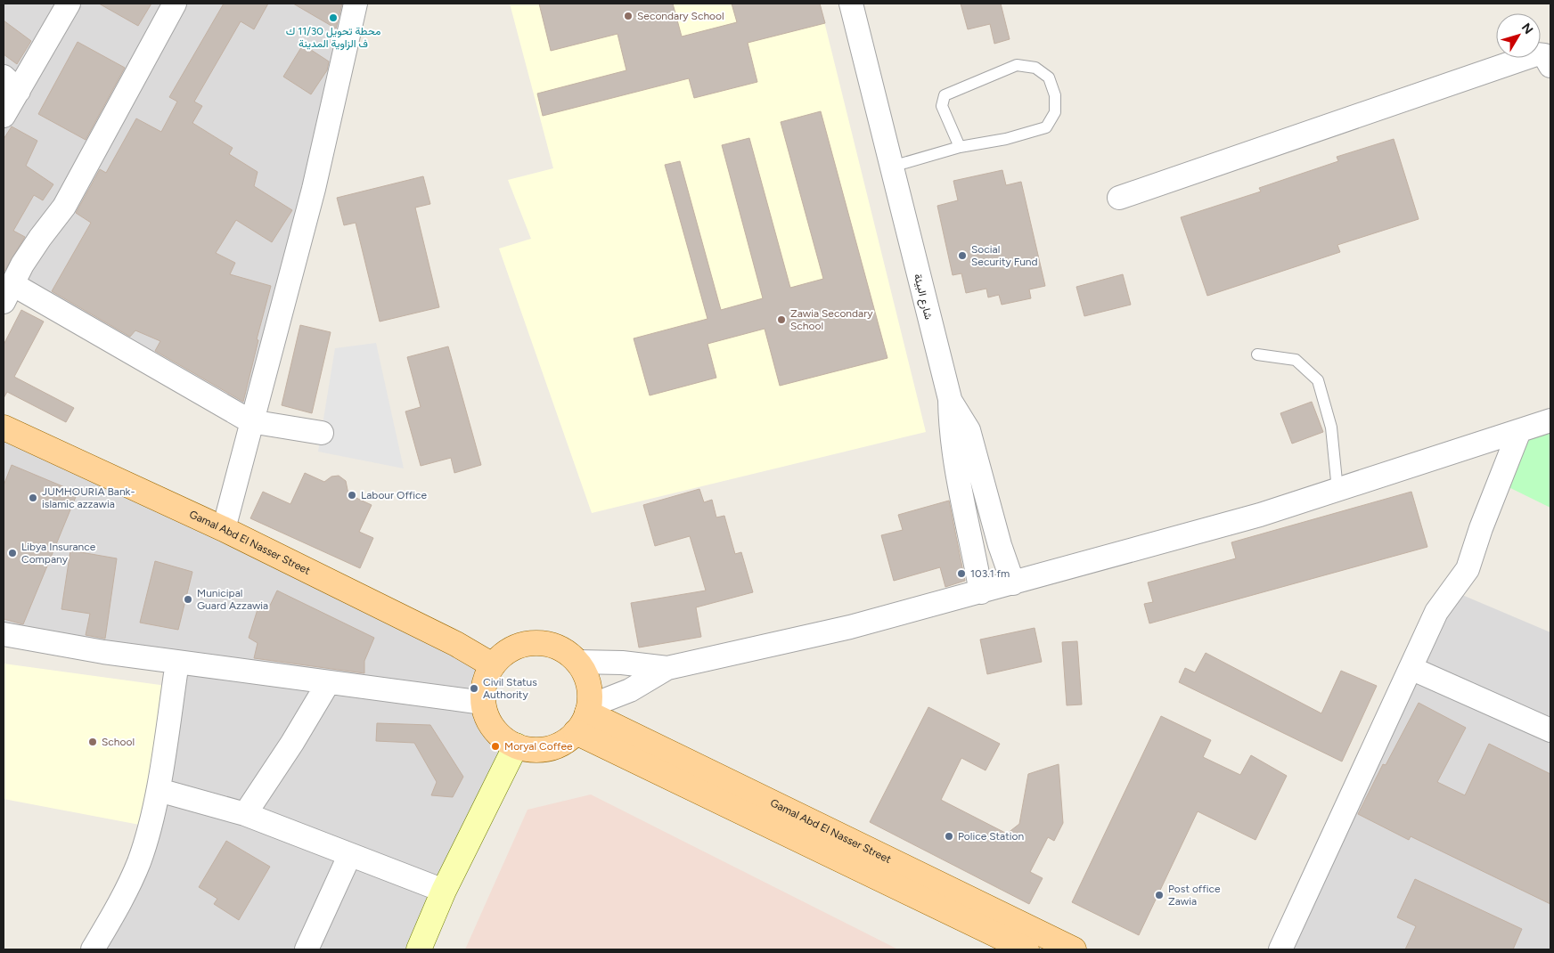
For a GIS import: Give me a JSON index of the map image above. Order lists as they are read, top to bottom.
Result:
{
  "streets": {
    "main road": ["Gamal Abd El Nasser Street"],
    "street": ["شارع البيئة"]
  },
  "places": [
    "Secondary School",
    "محطة تحويل 11/30 ك ف الزاوية المدينة",
    "Social Security Fund",
    "Zawia Secondary School",
    "Labour Office",
    "JUMHOURIA Bank- islamic azzawia",
    "Libya Insurance Company",
    "103.1 fm",
    "Municipal Guard Azzawia",
    "Civil Status Authority",
    "School",
    "Moryal Coffee",
    "Police Station",
    "Post office Zawia"
  ],
  "north": "top right"
}
